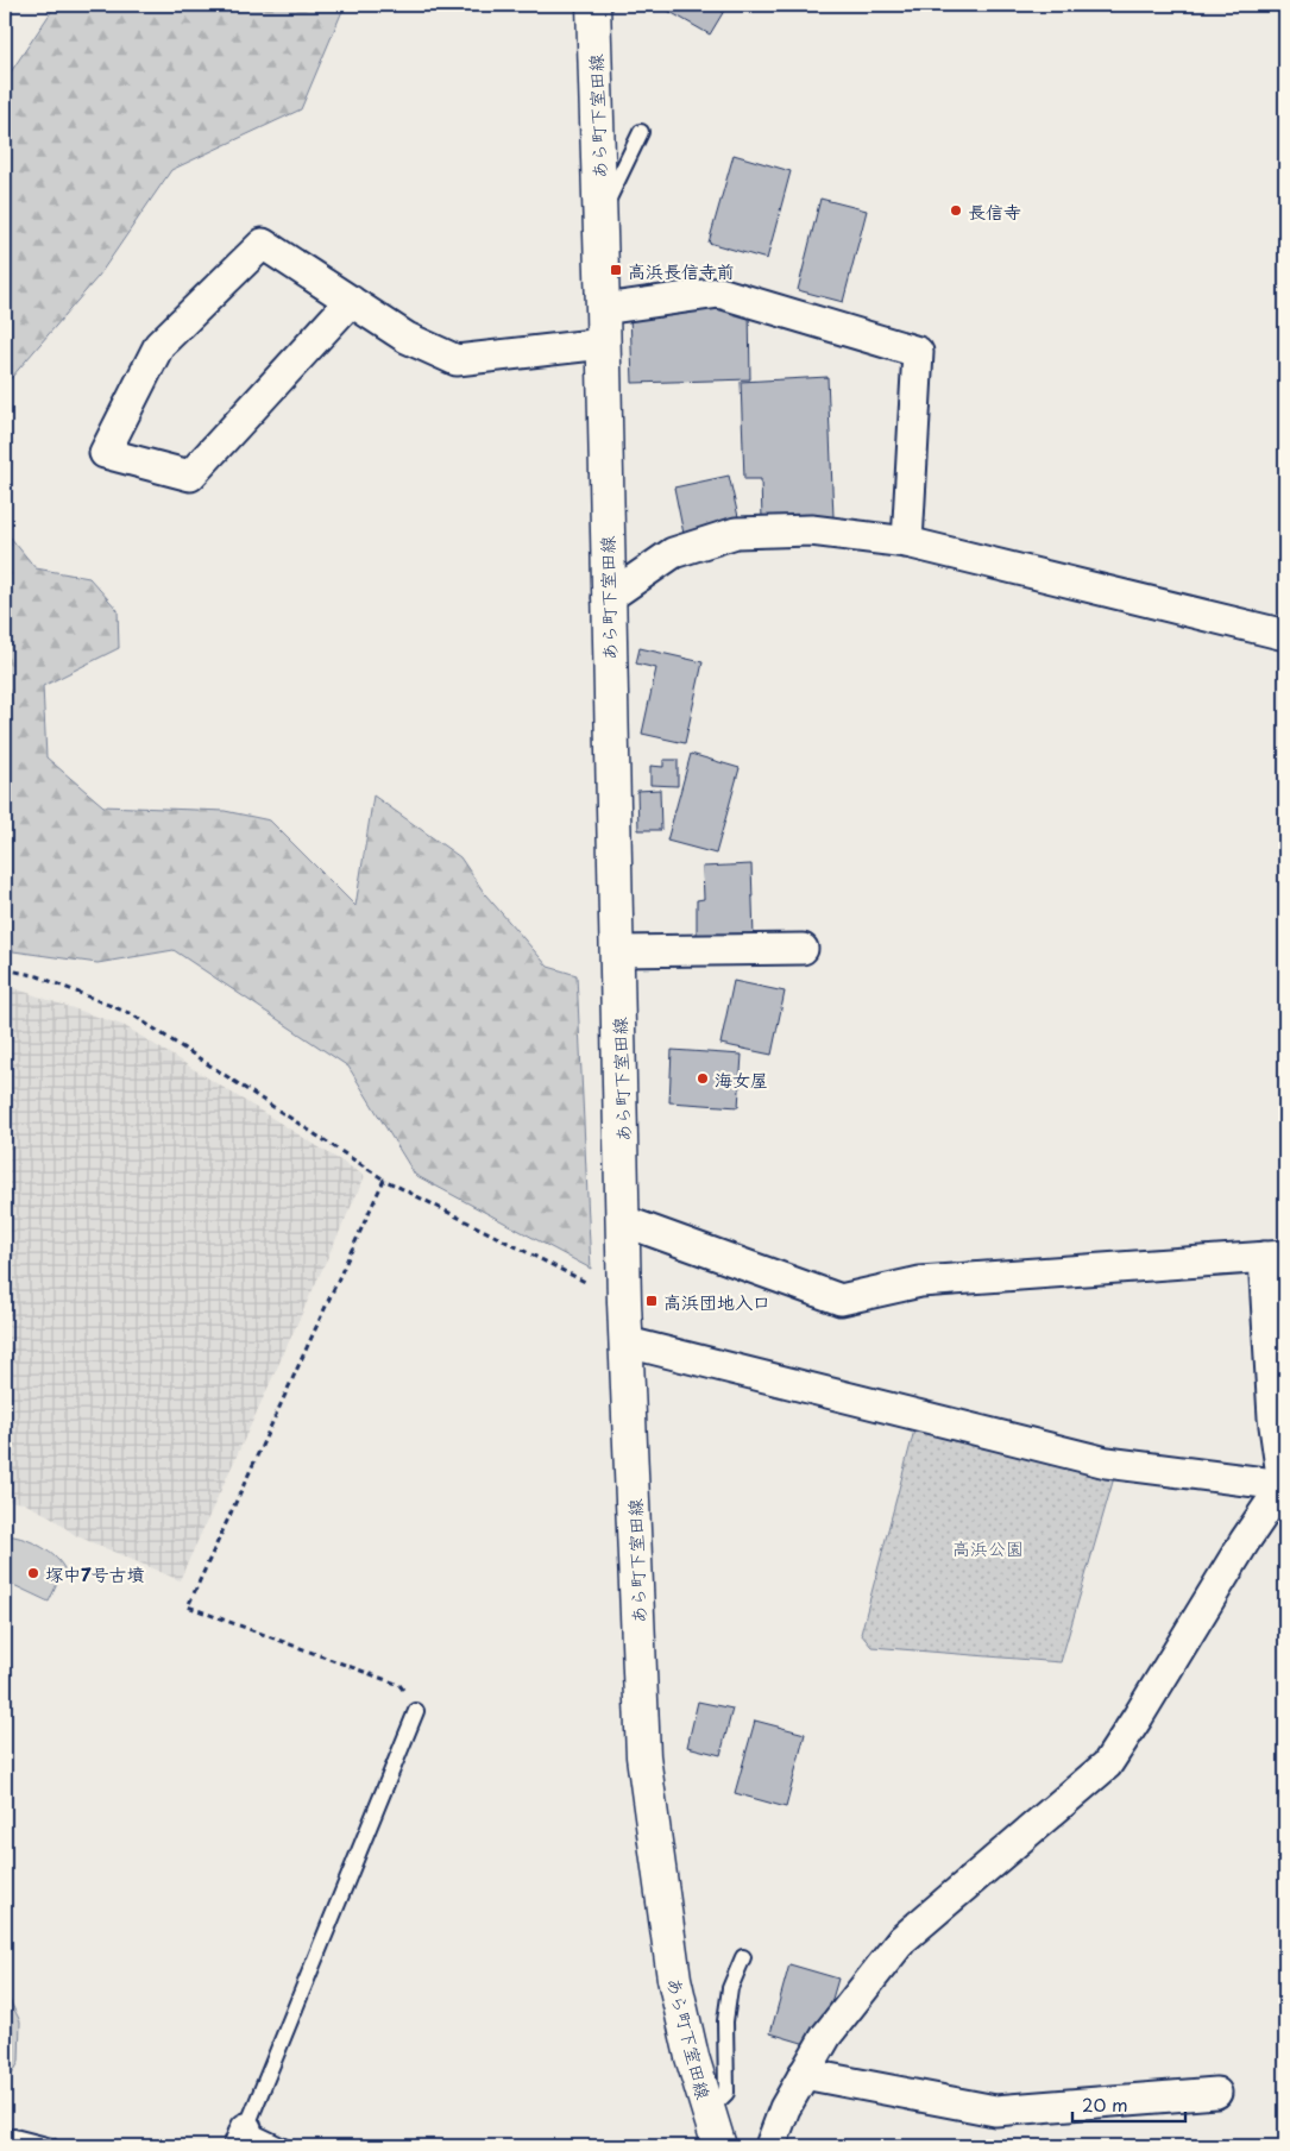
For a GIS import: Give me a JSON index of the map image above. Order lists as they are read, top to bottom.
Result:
{
  "streets": {
    "main road": ["あら町下室田線"]
  },
  "parks": ["高浜公園"],
  "places": {
    "other": ["長信寺", "海女屋", "塚中7号古墳"],
    "transit": ["高浜長信寺前", "高浜団地入口"]
  },
  "scale_bar": "20 m"
}
